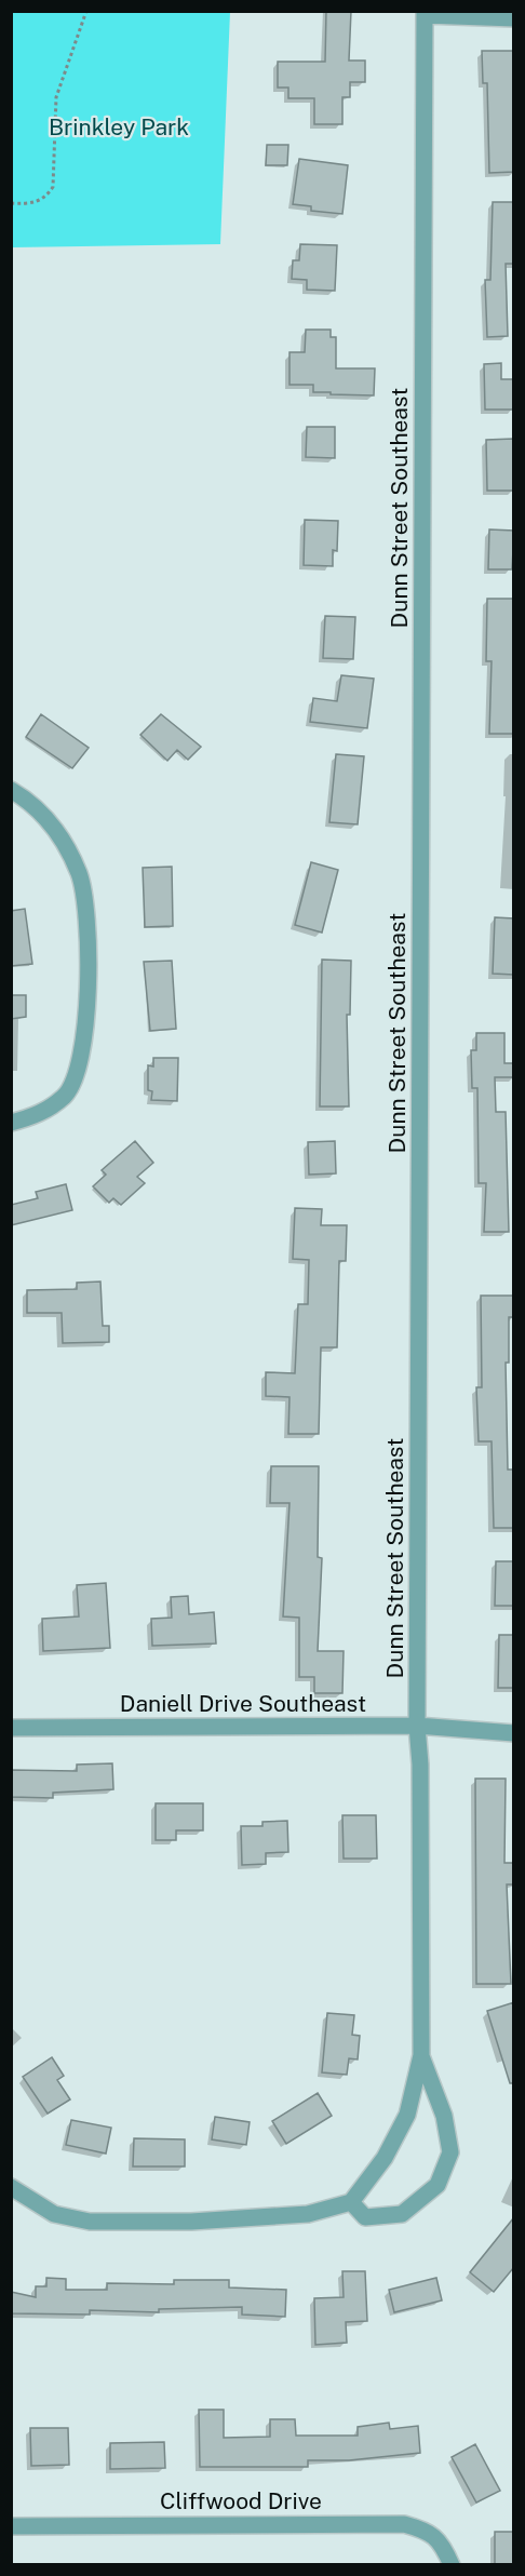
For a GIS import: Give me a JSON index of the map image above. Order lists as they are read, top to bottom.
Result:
{
  "streets": {
    "street": ["Dunn Street Southeast", "Daniell Drive Southeast", "Cliffwood Drive"]
  },
  "crossings": [
    ["Dunn Street Southeast", "Daniell Drive Southeast"]
  ],
  "parks": ["Brinkley Park"]
}
